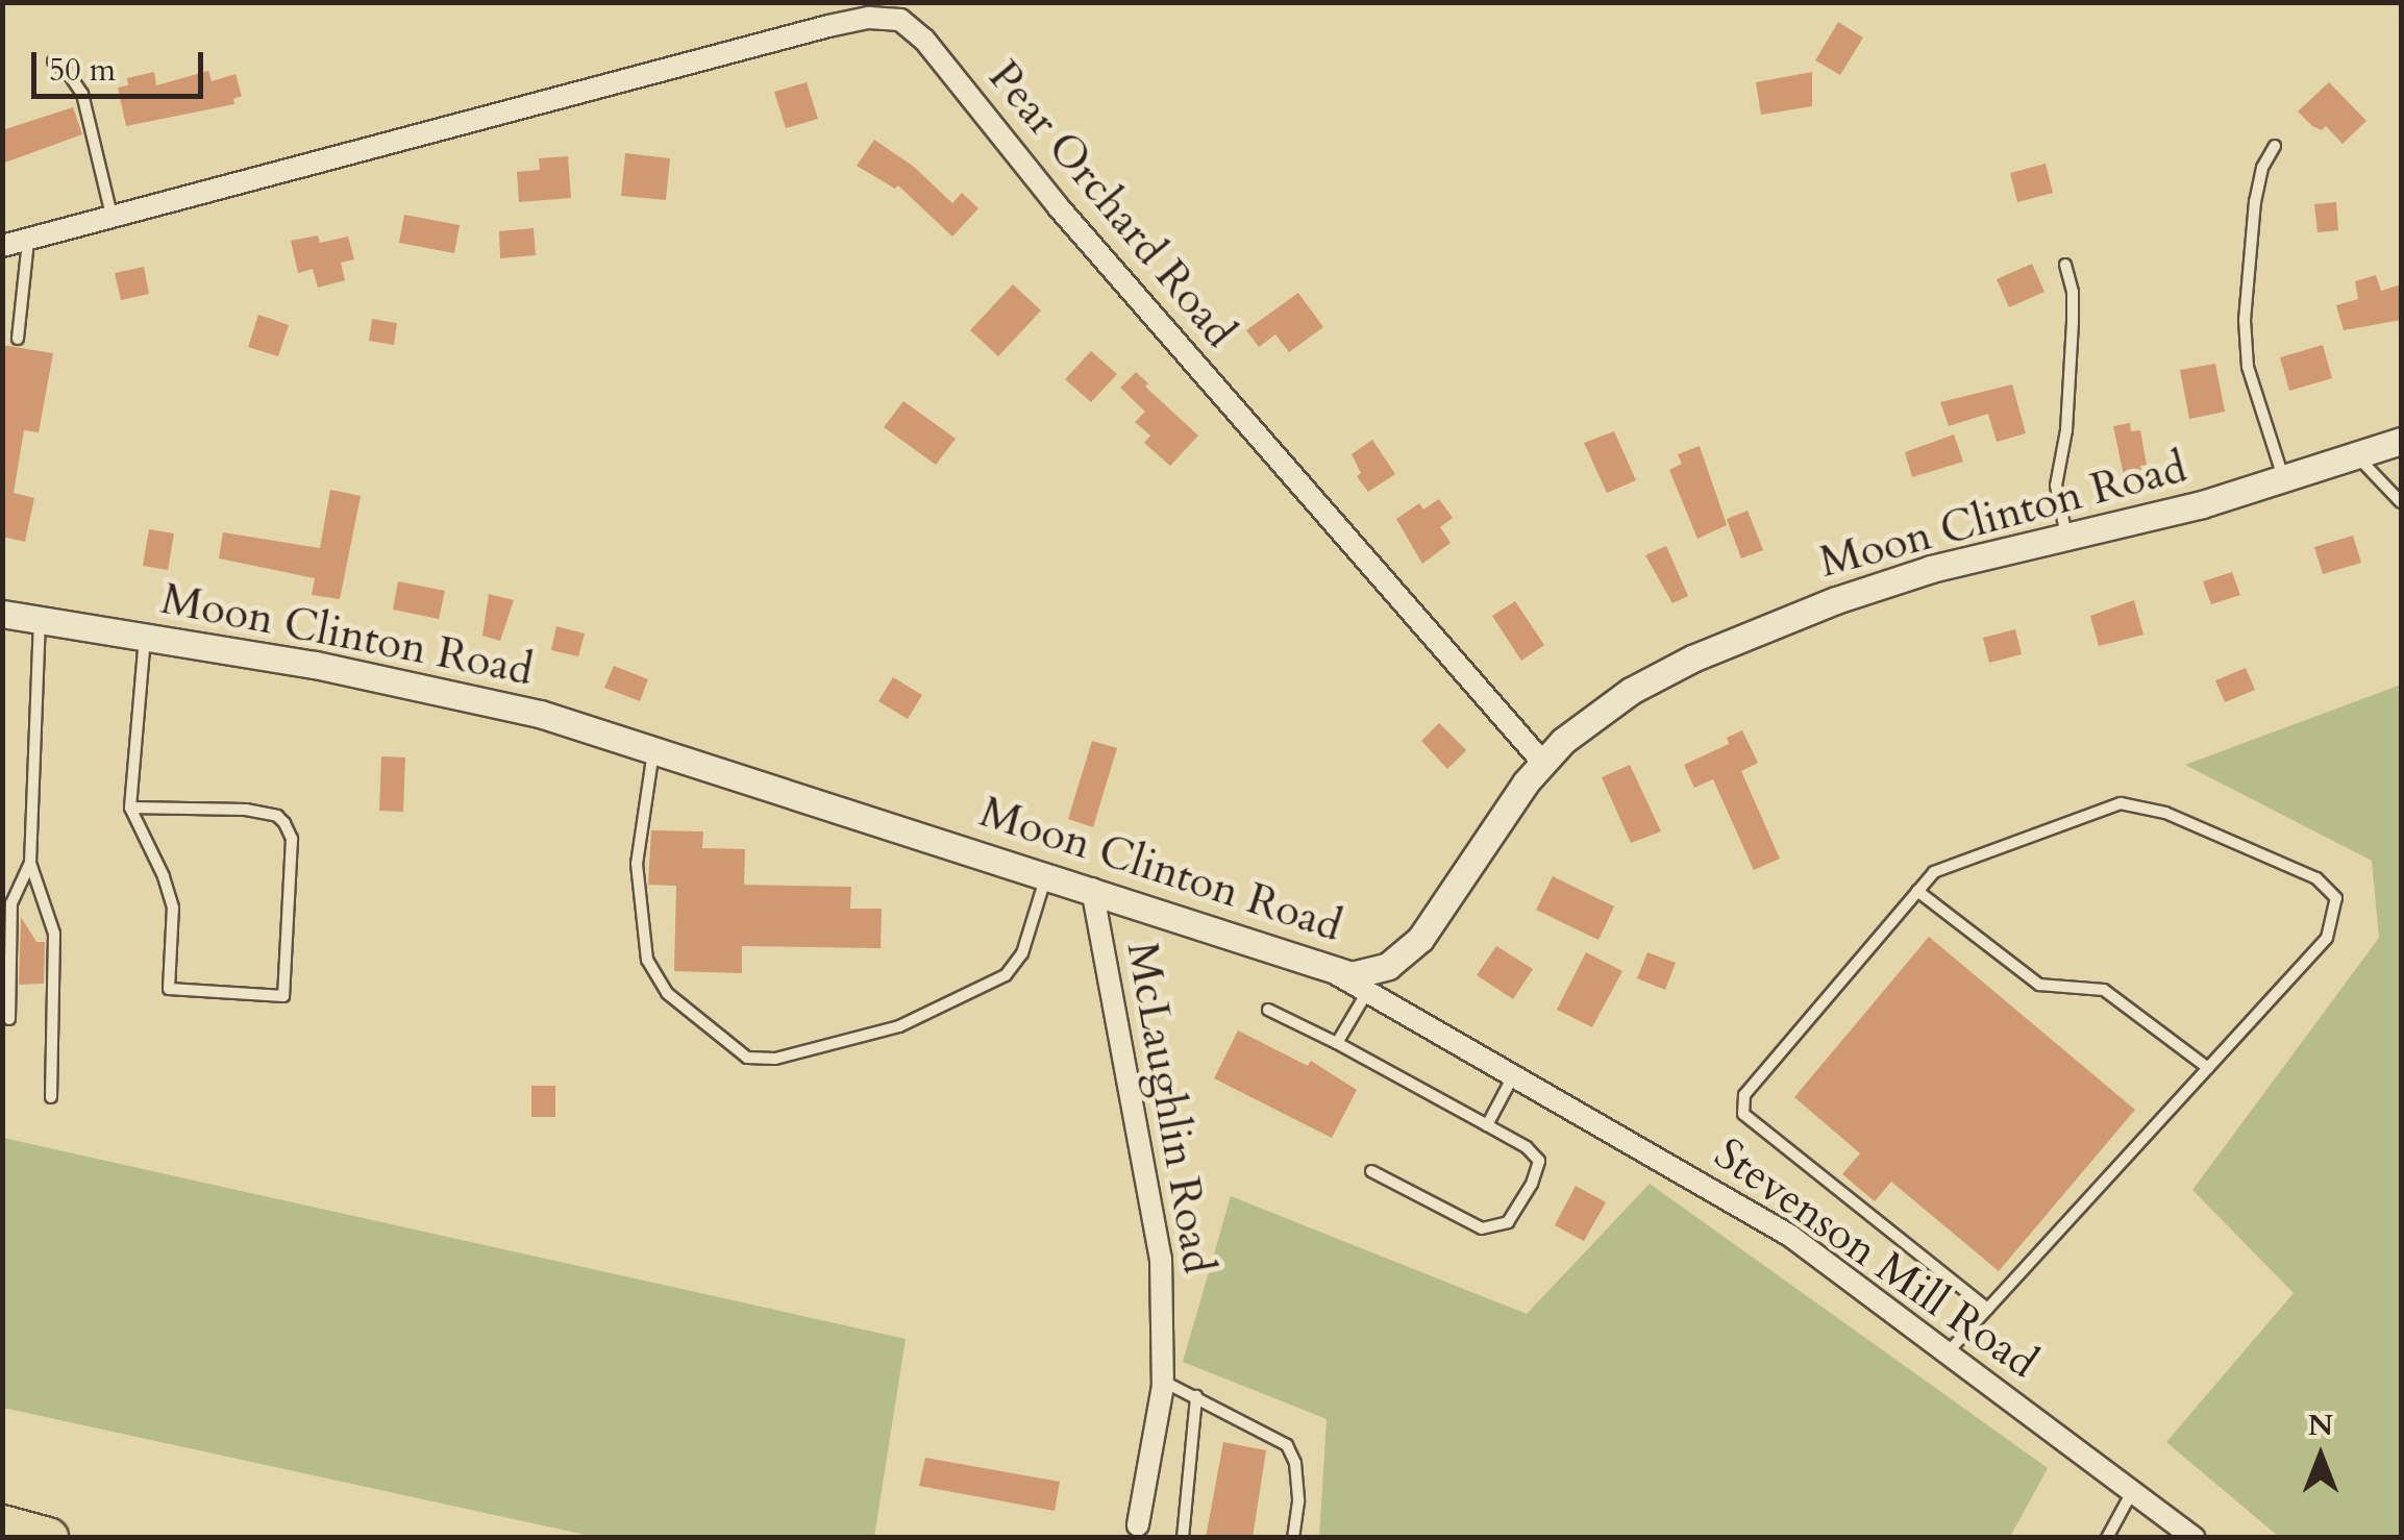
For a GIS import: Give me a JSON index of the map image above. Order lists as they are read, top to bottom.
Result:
{
  "streets": {
    "street": [
      "Pear Orchard Road",
      "Moon Clinton Road",
      "McLaughlin Road",
      "Stevenson Mill Road"
    ]
  },
  "crossings": [
    ["Pear Orchard Road", "Moon Clinton Road"],
    ["Moon Clinton Road", "McLaughlin Road"],
    ["Moon Clinton Road", "Stevenson Mill Road"]
  ],
  "scale_bar": "50 m",
  "north": "top"
}
